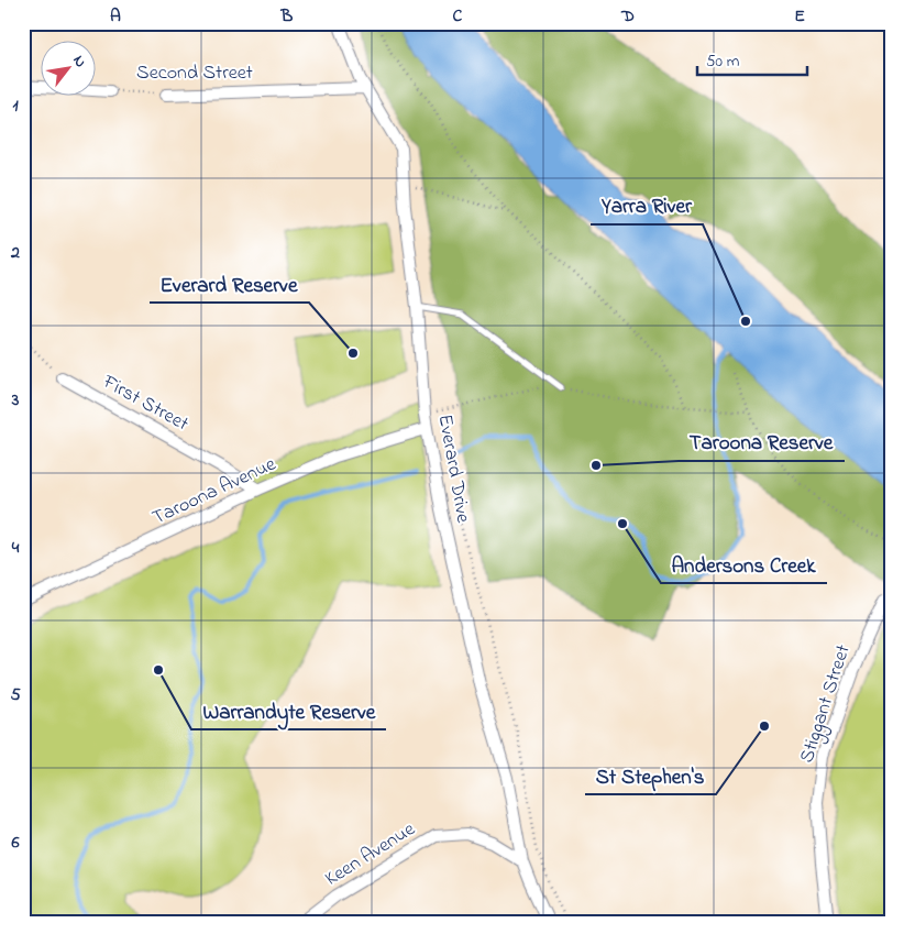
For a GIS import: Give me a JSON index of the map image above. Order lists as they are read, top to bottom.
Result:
{
  "streets": {
    "street": [
      "Second Street",
      "First Street",
      "Everard Drive",
      "Taroona Avenue",
      "Stiggant Street",
      "Keen Avenue"
    ]
  },
  "crossings": [
    ["Second Street", "Everard Drive"],
    ["First Street", "Taroona Avenue"],
    ["Everard Drive", "Taroona Avenue"],
    ["Everard Drive", "Keen Avenue"]
  ],
  "places": [
    "Yarra River",
    "Everard Reserve",
    "Taroona Reserve",
    "Andersons Creek",
    "Warrandyte Reserve",
    "St Stephen's"
  ],
  "scale_bar": "50 m",
  "north": "top right",
  "grid": {
    "columns": [
      "A",
      "B",
      "C",
      "D",
      "E"
    ],
    "rows": [
      "1",
      "2",
      "3",
      "4",
      "5",
      "6"
    ]
  }
}
